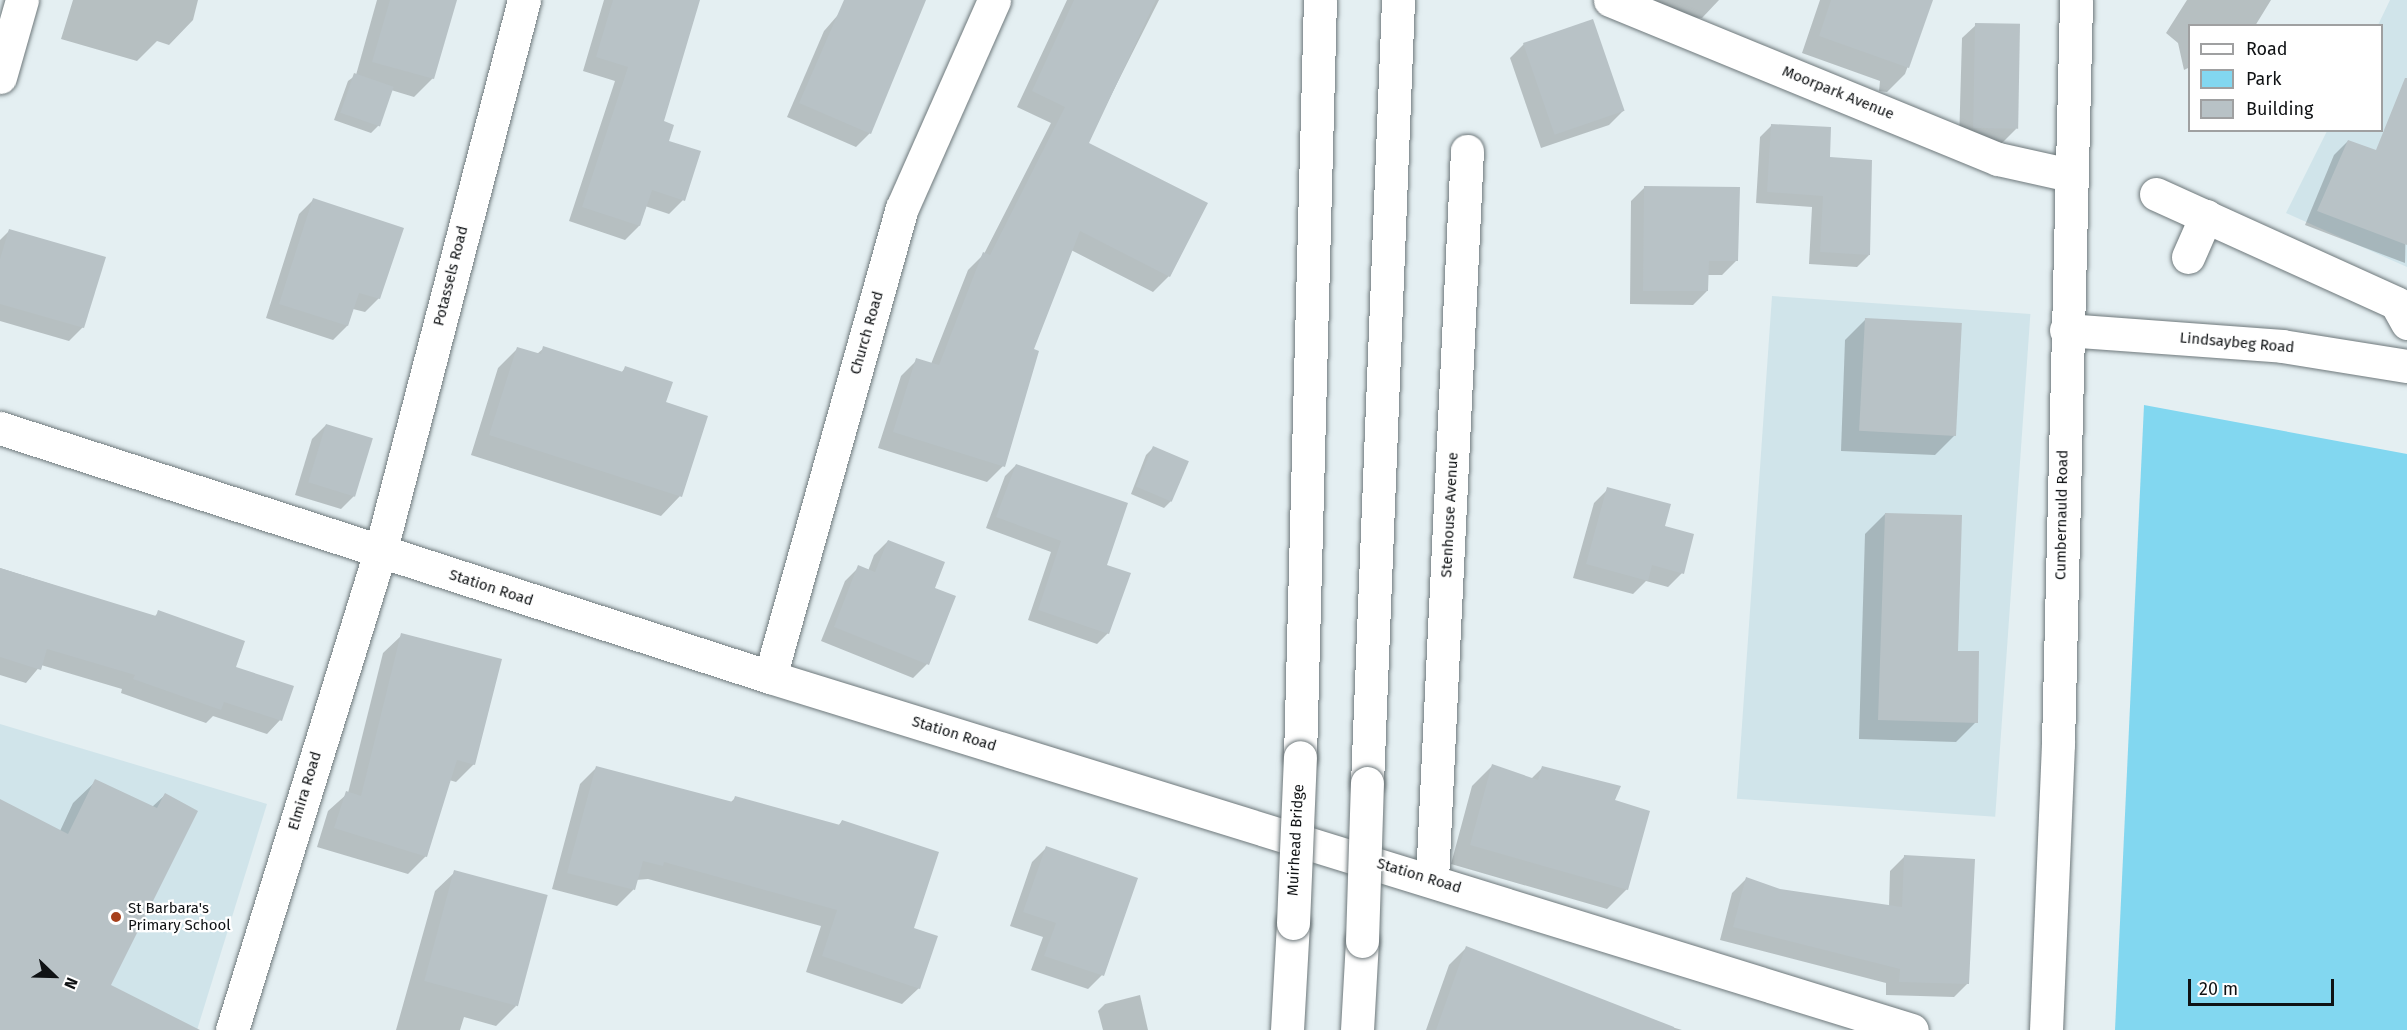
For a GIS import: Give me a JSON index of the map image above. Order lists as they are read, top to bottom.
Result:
{
  "streets": {
    "main road": [
      "Moorpark Avenue",
      "Potassels Road",
      "Church Road",
      "Lindsaybeg Road",
      "Stenhouse Avenue",
      "Cumbernauld Road",
      "Station Road",
      "Elmira Road",
      "Muirhead Bridge"
    ]
  },
  "crossings": [
    ["Moorpark Avenue", "Cumbernauld Road"],
    ["Potassels Road", "Station Road"],
    ["Potassels Road", "Elmira Road"],
    ["Church Road", "Station Road"],
    ["Lindsaybeg Road", "Cumbernauld Road"],
    ["Stenhouse Avenue", "Station Road"],
    ["Station Road", "Elmira Road"]
  ],
  "places": ["St Barbara's Primary School"],
  "legend": ["Road", "Park", "Building"],
  "scale_bar": "20 m",
  "north": "bottom right"
}
